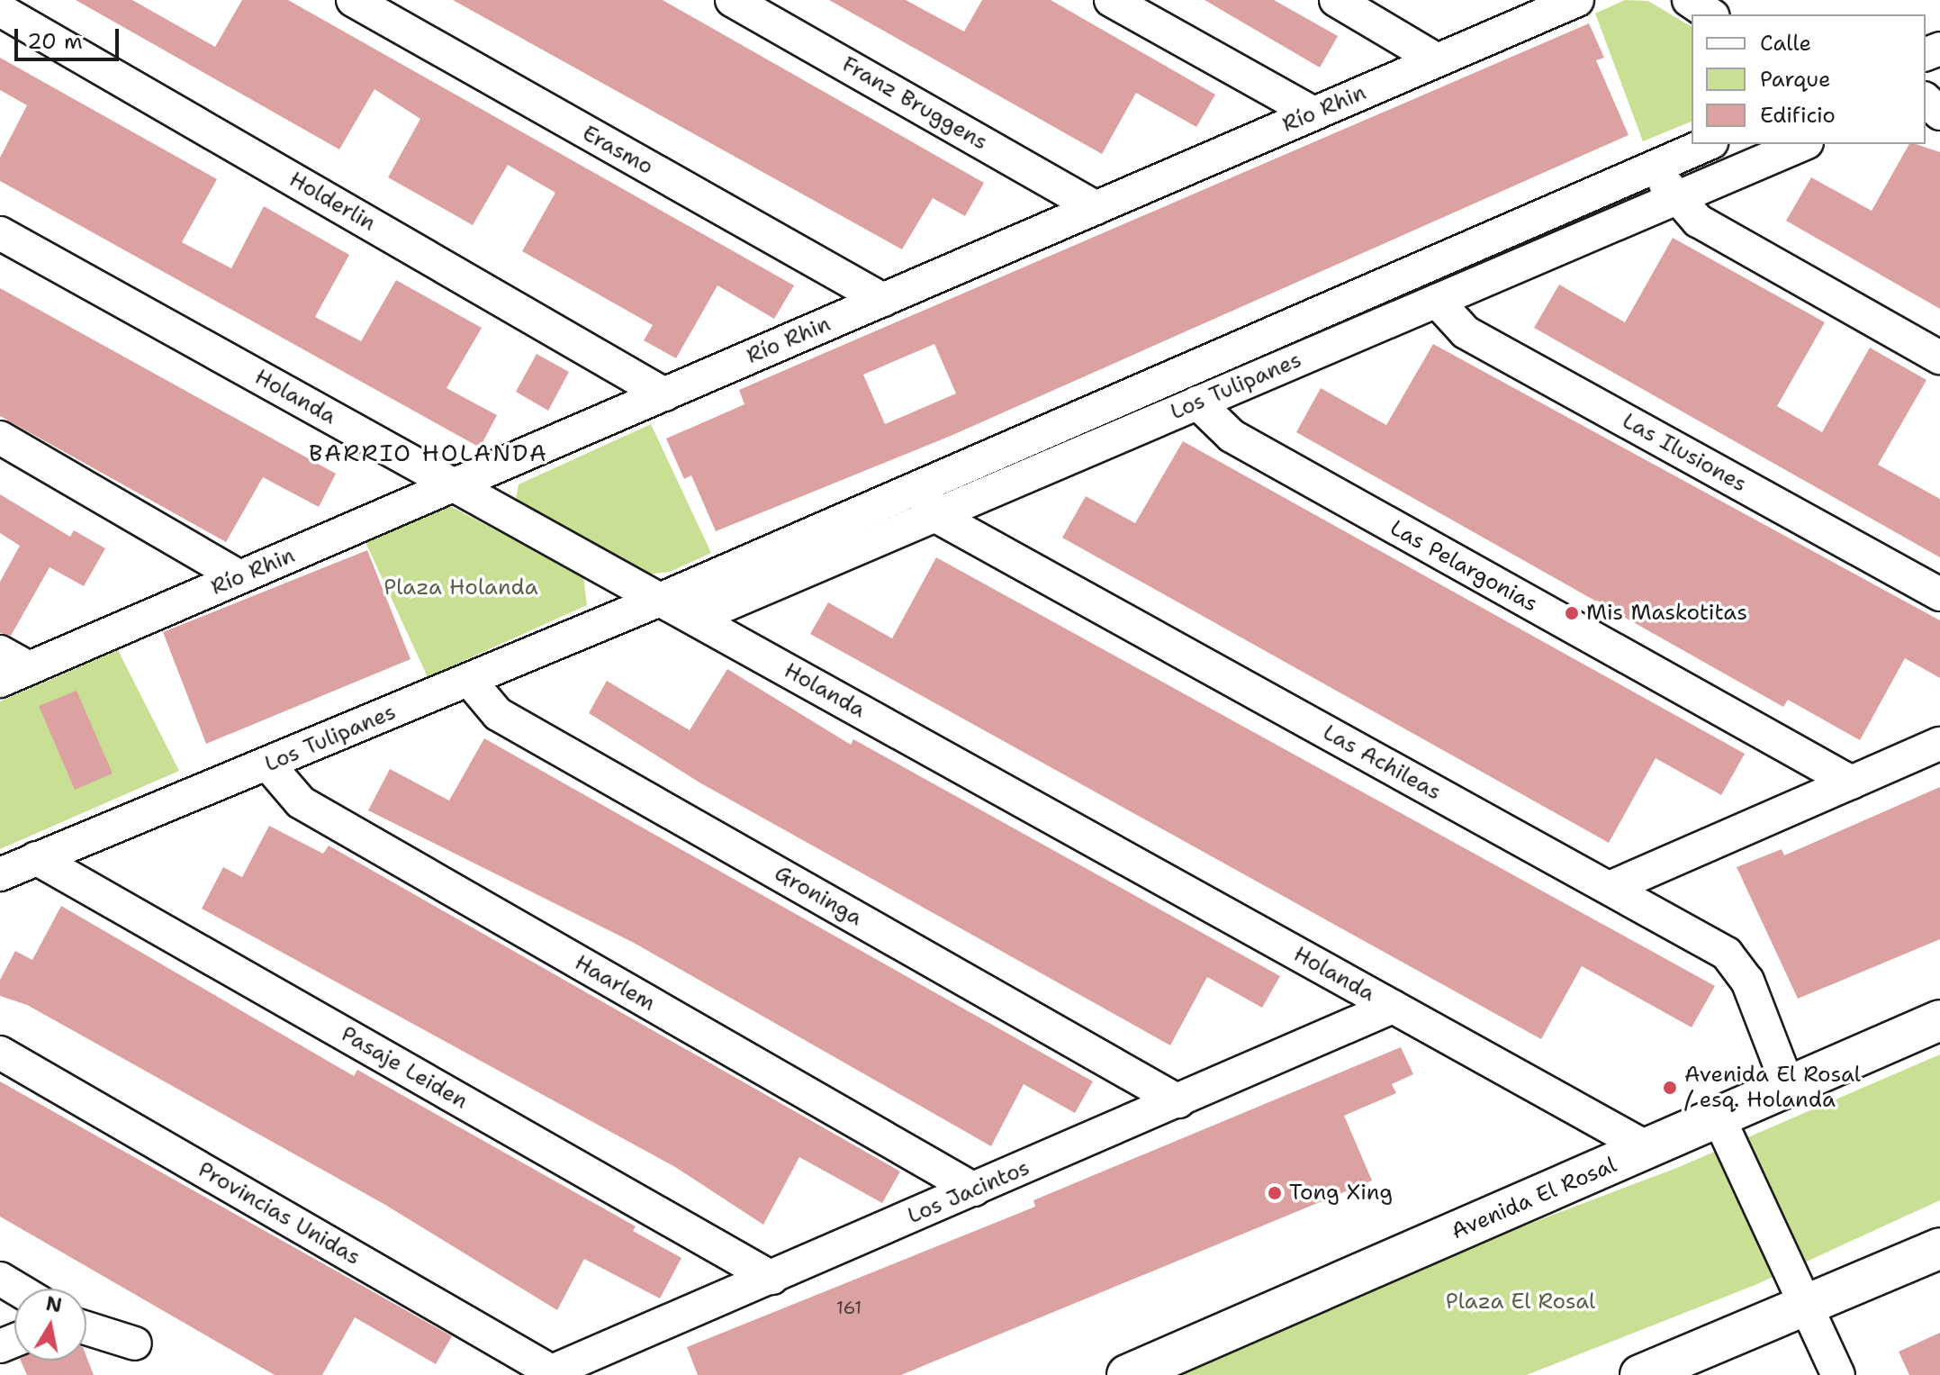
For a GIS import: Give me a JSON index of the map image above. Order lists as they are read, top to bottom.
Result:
{
  "streets": {
    "street": [
      "Franz Bruggens",
      "Río Rhin",
      "Erasmo",
      "Holderlin",
      "Los Tulipanes",
      "Holanda",
      "Las Ilusiones",
      "Las Pelargonias",
      "Las Achileas",
      "Groninga",
      "Haarlem",
      "Pasaje Leiden",
      "Los Jacintos",
      "Avenida El Rosal",
      "Provincias Unidas"
    ]
  },
  "crossings": [
    ["Franz Bruggens", "Río Rhin"],
    ["Río Rhin", "Erasmo"],
    ["Río Rhin", "Holderlin"],
    ["Río Rhin", "Holanda"],
    ["Los Tulipanes", "Holanda"],
    ["Los Tulipanes", "Las Ilusiones"],
    ["Los Tulipanes", "Las Pelargonias"],
    ["Los Tulipanes", "Las Achileas"],
    ["Los Tulipanes", "Groninga"],
    ["Los Tulipanes", "Haarlem"],
    ["Los Tulipanes", "Pasaje Leiden"],
    ["Holanda", "Los Jacintos"],
    ["Holanda", "Avenida El Rosal"],
    ["Las Achileas", "Avenida El Rosal"],
    ["Groninga", "Los Jacintos"],
    ["Haarlem", "Los Jacintos"],
    ["Pasaje Leiden", "Los Jacintos"],
    ["Los Jacintos", "Provincias Unidas"]
  ],
  "districts": ["BARRIO HOLANDA"],
  "parks": ["Plaza Holanda", "Plaza El Rosal"],
  "places": ["Mis Maskotitas", "Avenida El Rosal / esq. Holanda", "Tong Xing"],
  "house_numbers": ["161"],
  "legend": ["Calle", "Parque", "Edificio"],
  "scale_bar": "20 m",
  "north": "top"
}
